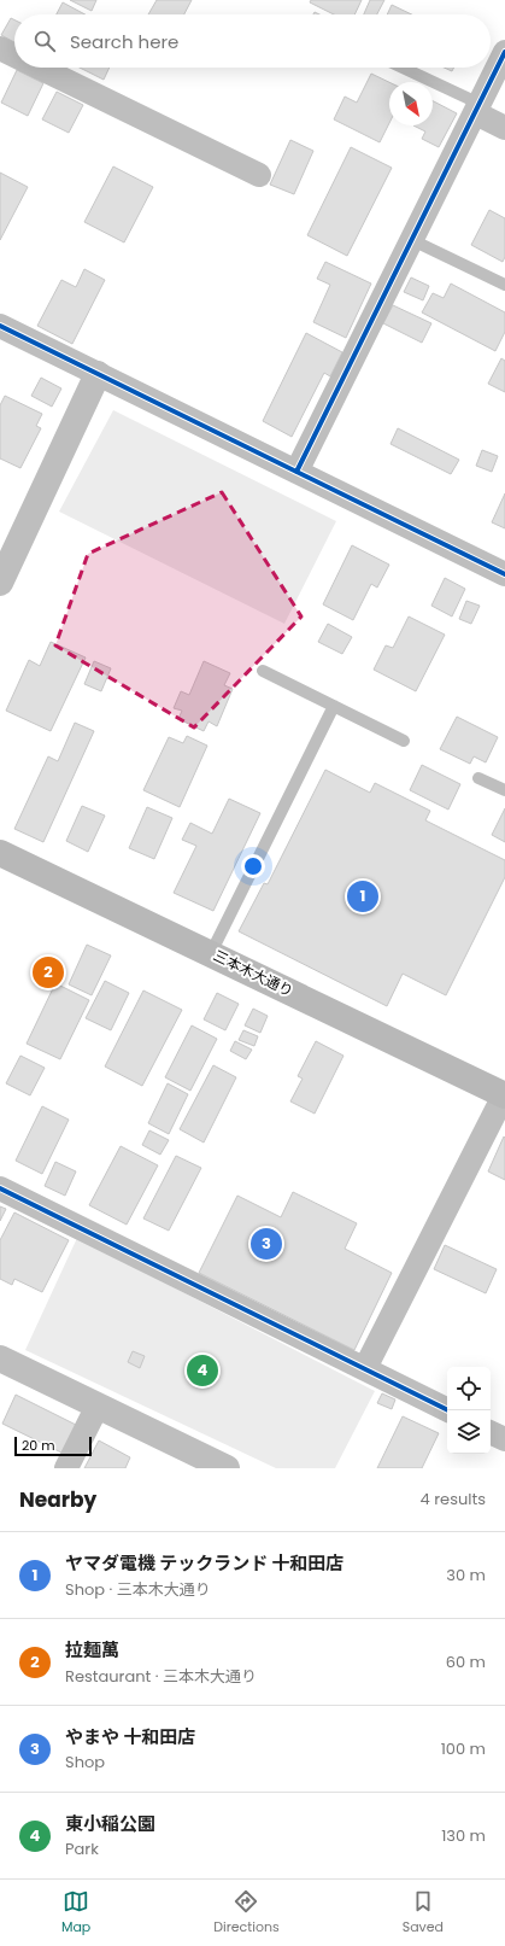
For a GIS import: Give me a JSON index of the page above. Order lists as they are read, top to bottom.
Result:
{
  "streets": {
    "main road": ["三本木大通り"]
  },
  "scale_bar": "20 m",
  "north": "bottom right",
  "page": {
    "search": "Search here",
    "pins": [
      "1",
      "2",
      "3",
      "4"
    ],
    "scale": "20 m",
    "heading": ["Nearby", "4 results"],
    "list": [
      {
        "mark": "1",
        "name": "ヤマダ電機 テックランド 十和田店",
        "note": "Shop · 三本木大通り",
        "value": "30 m"
      },
      {
        "mark": "2",
        "name": "拉麺萬",
        "note": "Restaurant · 三本木大通り",
        "value": "60 m"
      },
      {
        "mark": "3",
        "name": "やまや 十和田店",
        "note": "Shop",
        "value": "100 m"
      },
      {
        "mark": "4",
        "name": "東小稲公園",
        "note": "Park",
        "value": "130 m"
      }
    ],
    "nav": ["Map", "Directions", "Saved"]
  }
}
